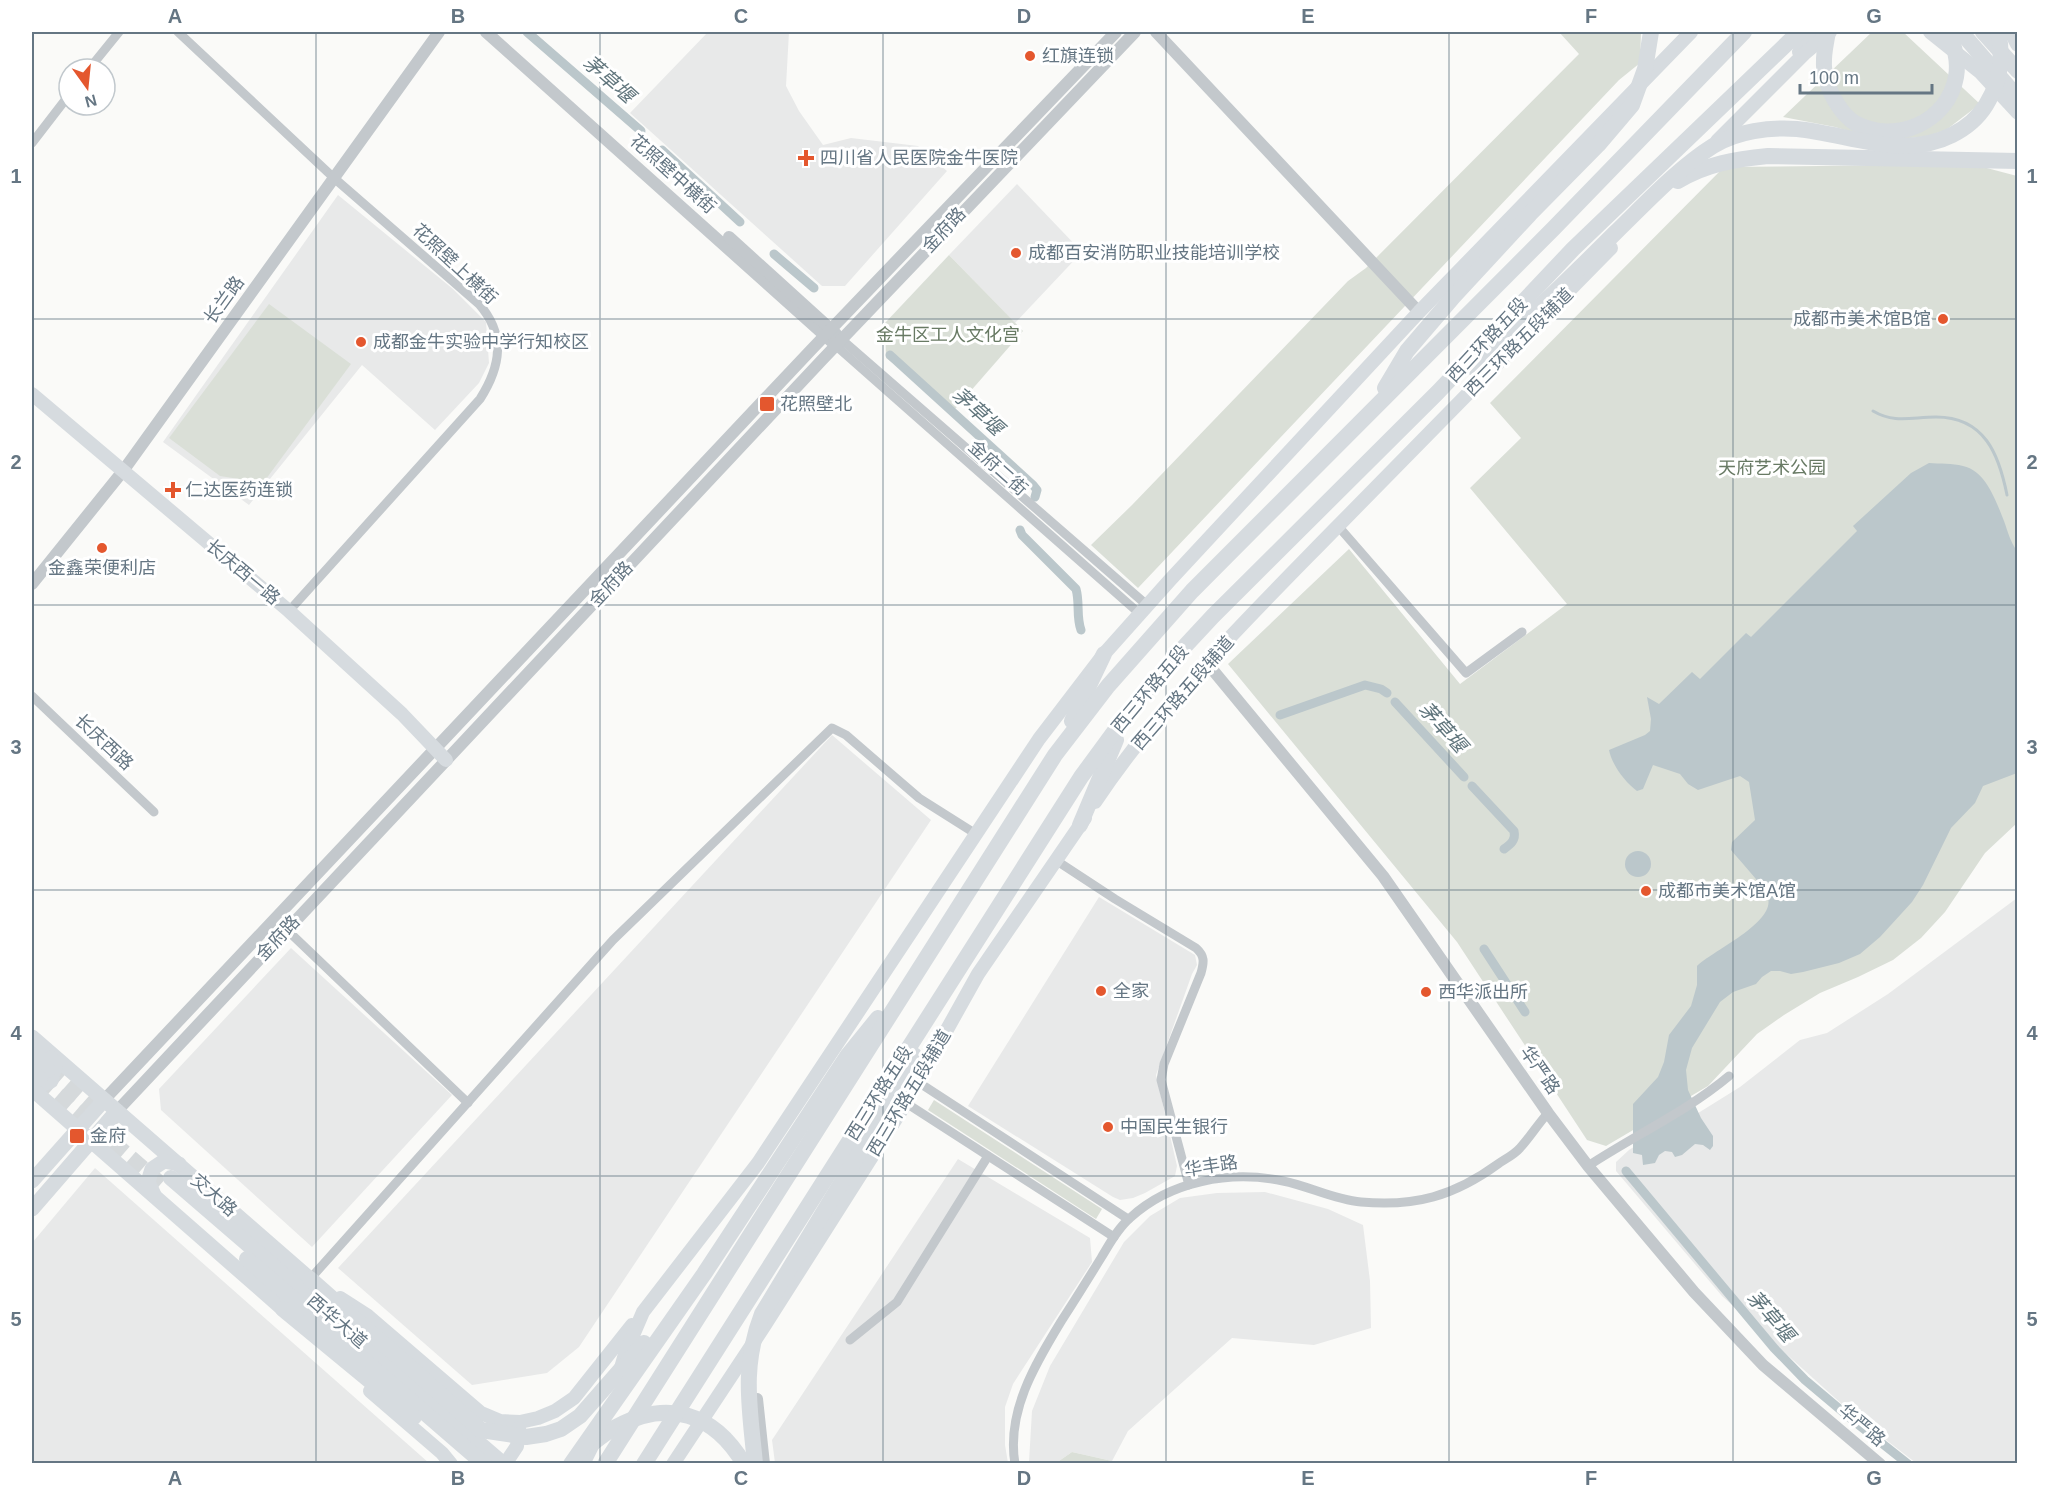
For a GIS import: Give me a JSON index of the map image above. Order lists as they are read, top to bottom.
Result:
{
  "streets": {
    "highway": ["西三环路五段", "西华大道"],
    "main road": [
      "金府路",
      "西三环路五段辅道",
      "长庆西一路",
      "交大路"
    ],
    "street": [
      "花照壁中横街",
      "花照壁上横街",
      "长兰路",
      "金府二街",
      "长庆西路",
      "华严路",
      "华丰路"
    ]
  },
  "crossings": [
    ["花照壁中横街", "金府路"],
    ["花照壁中横街", "金府二街"],
    ["金府路", "金府二街"],
    ["金府路", "长庆西一路"],
    ["金府路", "交大路"],
    ["花照壁上横街", "长兰路"],
    ["花照壁上横街", "长庆西一路"],
    ["长兰路", "长庆西一路"],
    ["西三环路五段辅道", "华严路"],
    ["华严路", "华丰路"],
    ["交大路", "西华大道"]
  ],
  "water": ["茅草堰"],
  "parks": ["金牛区工人文化宫", "天府艺术公园"],
  "places": {
    "other": [
      "红旗连锁",
      "成都百安消防职业技能培训学校",
      "成都市美术馆B馆",
      "成都金牛实验中学行知校区",
      "金鑫荣便利店",
      "成都市美术馆A馆",
      "全家",
      "西华派出所",
      "中国民生银行"
    ],
    "health": ["四川省人民医院金牛医院", "仁达医药连锁"],
    "transit": ["花照壁北", "金府"]
  },
  "scale_bar": "100 m",
  "north": "bottom",
  "grid": {
    "columns": [
      "A",
      "B",
      "C",
      "D",
      "E",
      "F",
      "G"
    ],
    "rows": [
      "1",
      "2",
      "3",
      "4",
      "5"
    ]
  }
}
